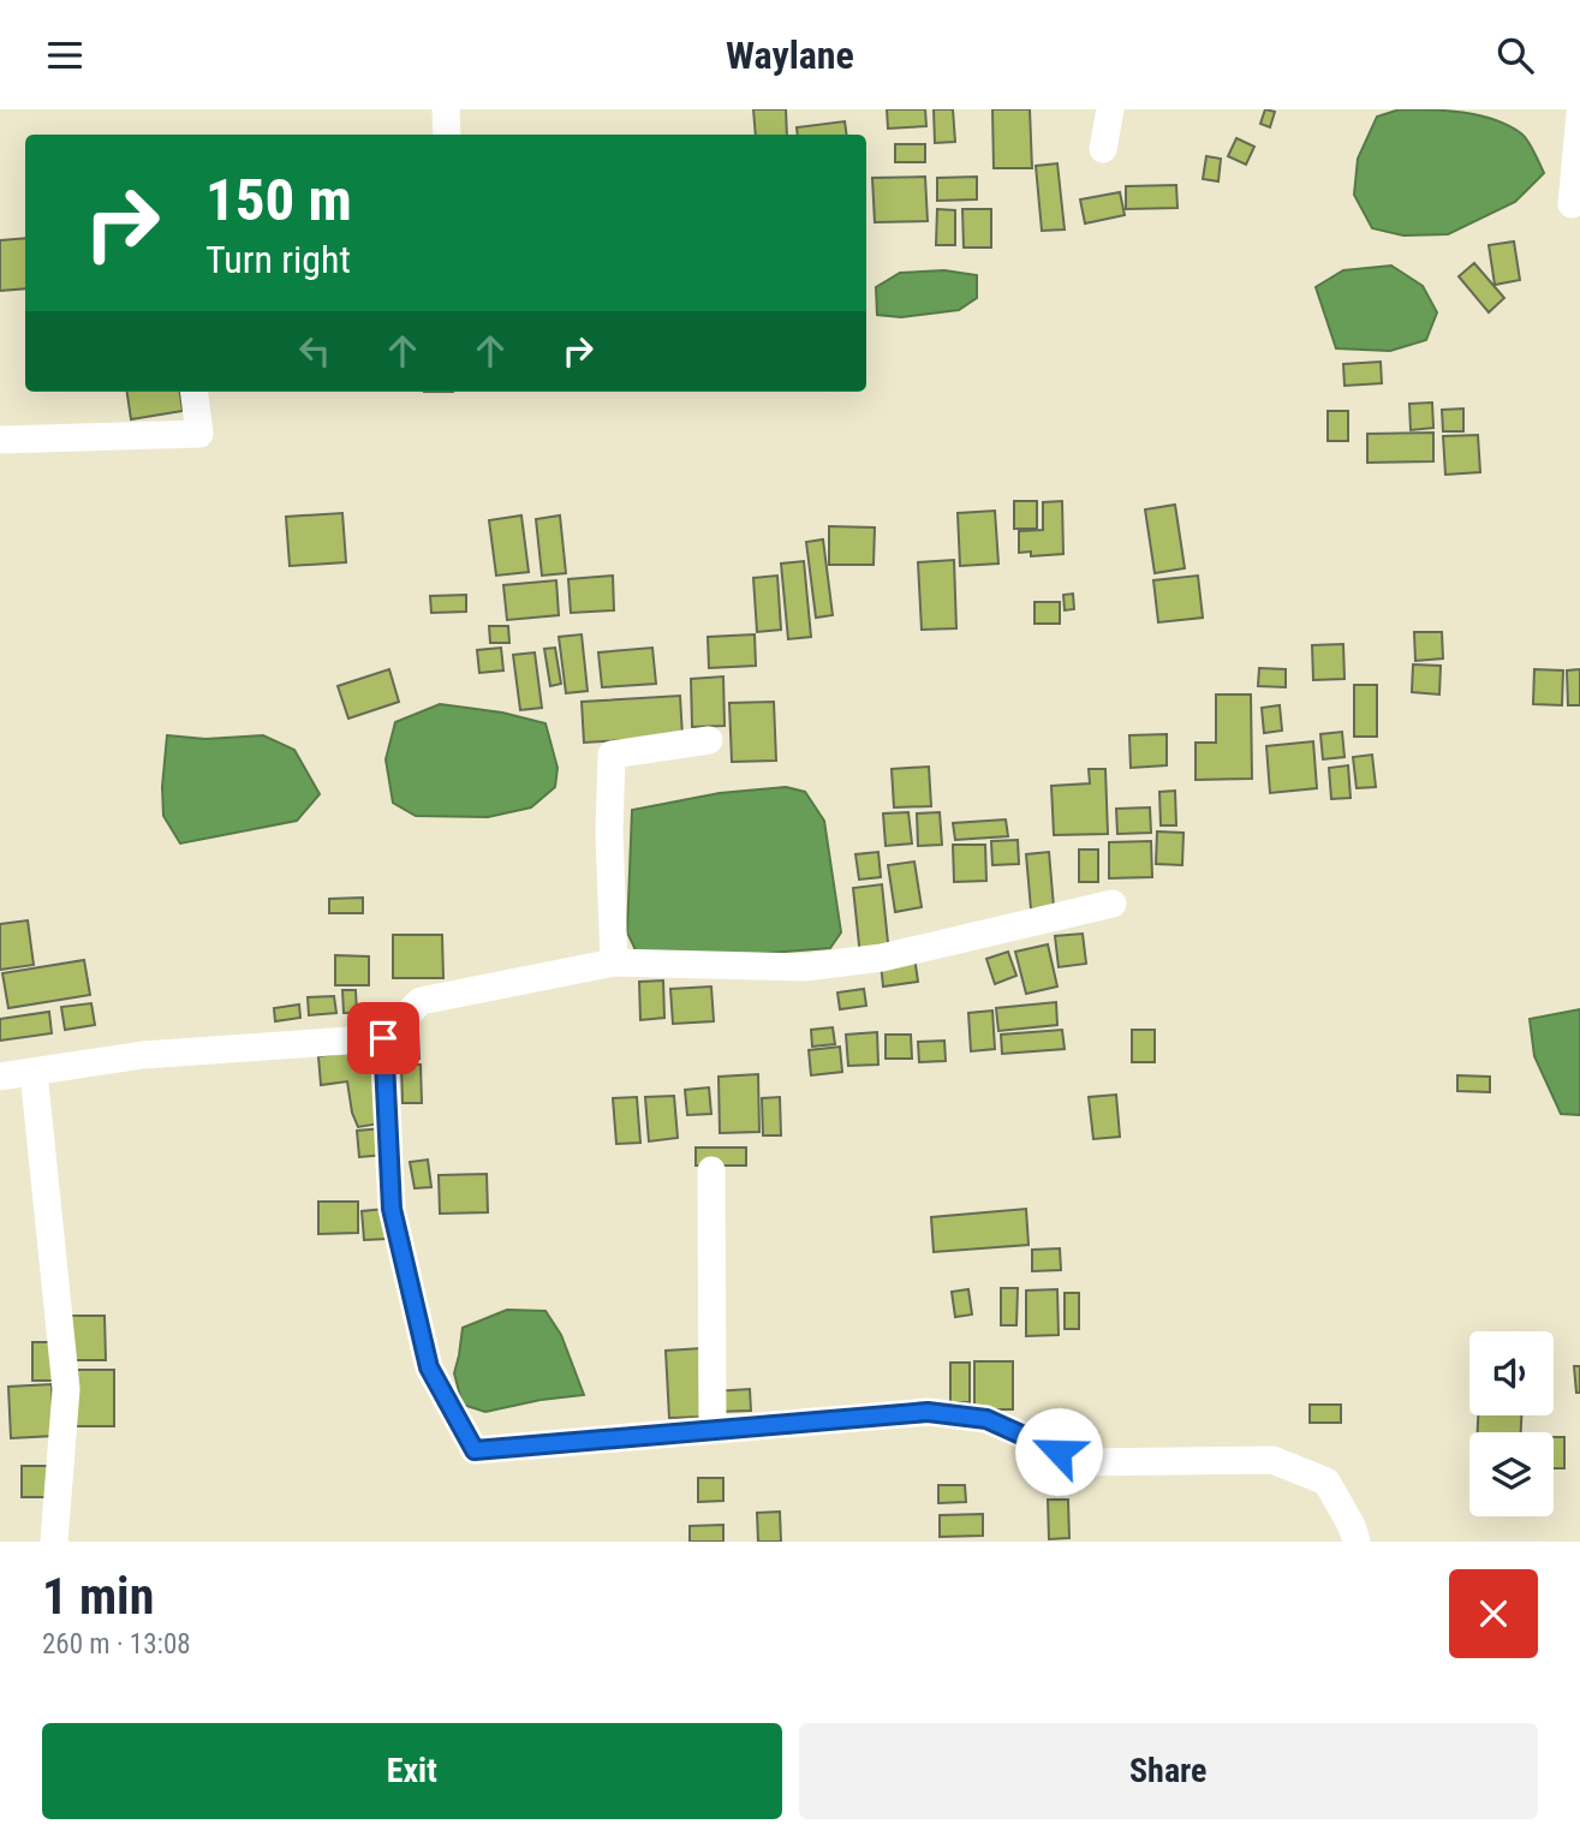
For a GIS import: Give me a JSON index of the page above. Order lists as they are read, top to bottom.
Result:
{
  "page": {
    "header": "Waylane",
    "turn": ["150 m", "Turn right"],
    "heading": ["1 min", "260 m · 13:08"],
    "buttons": ["Exit", "Share"]
  }
}
